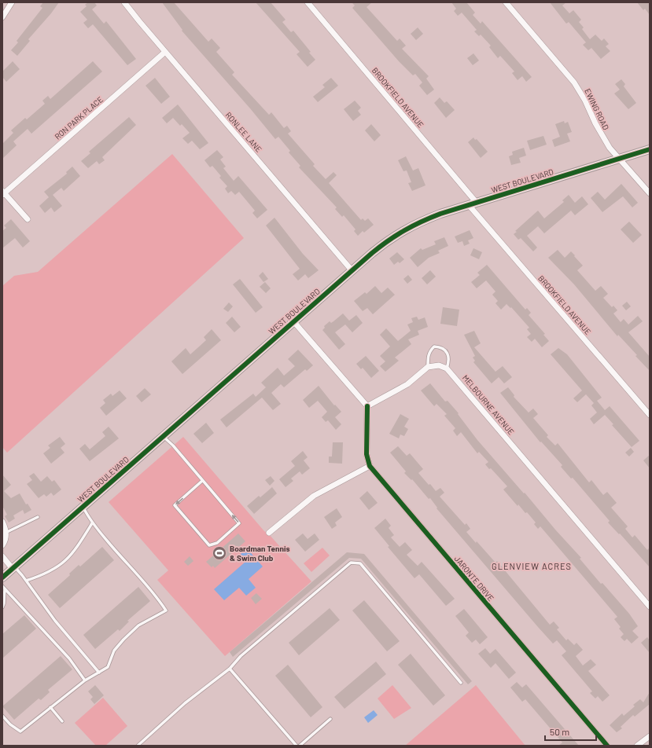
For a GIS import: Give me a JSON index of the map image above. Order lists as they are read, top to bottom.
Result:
{
  "streets": {
    "street": [
      "BROOKFIELD AVENUE",
      "EWING ROAD",
      "RON PARK PLACE",
      "RONLEE LANE",
      "WEST BOULEVARD",
      "MELBOURNE AVENUE",
      "JARONTE DRIVE"
    ]
  },
  "crossings": [
    ["BROOKFIELD AVENUE", "WEST BOULEVARD"],
    ["EWING ROAD", "WEST BOULEVARD"],
    ["RON PARK PLACE", "RONLEE LANE"],
    ["RONLEE LANE", "WEST BOULEVARD"]
  ],
  "districts": ["GLENVIEW ACRES"],
  "places": {
    "sports": ["Boardman Tennis & Swim Club"]
  },
  "scale_bar": "50 m"
}
